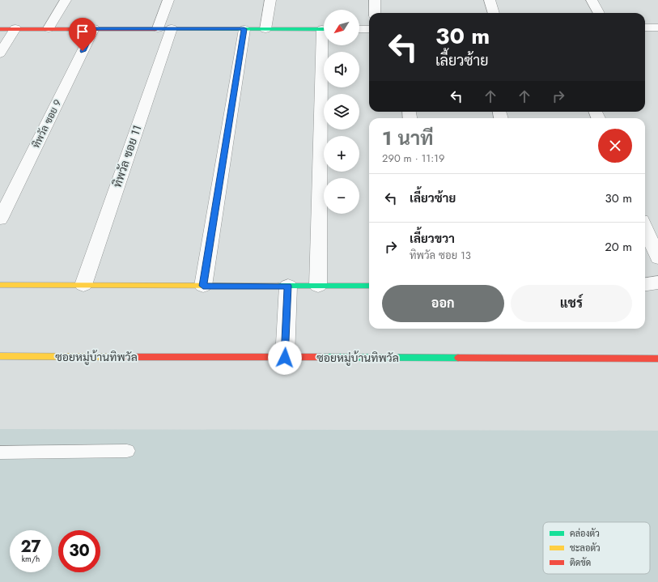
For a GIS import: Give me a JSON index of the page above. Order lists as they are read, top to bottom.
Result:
{
  "streets": {
    "street": ["ทิพวัล ซอย 9", "ทิพวัล ซอย 11", "ซอยหมู่บ้านทิพวัล"]
  },
  "legend": ["คล่องตัว", "ชะลอตัว", "ติดขัด"],
  "north": "bottom left",
  "page": {
    "map_buttons": ["+", "−"],
    "turn": ["30 m", "เลี้ยวซ้าย"],
    "heading": ["1 นาที", "290 m · 11:19"],
    "list": [
      {
        "name": "เลี้ยวซ้าย",
        "value": "30 m"
      },
      {
        "name": "เลี้ยวขวา",
        "note": "ทิพวัล ซอย 13",
        "value": "20 m"
      }
    ],
    "buttons": ["ออก", "แชร์"],
    "speed": "27 km/h",
    "limit": "30"
  }
}
